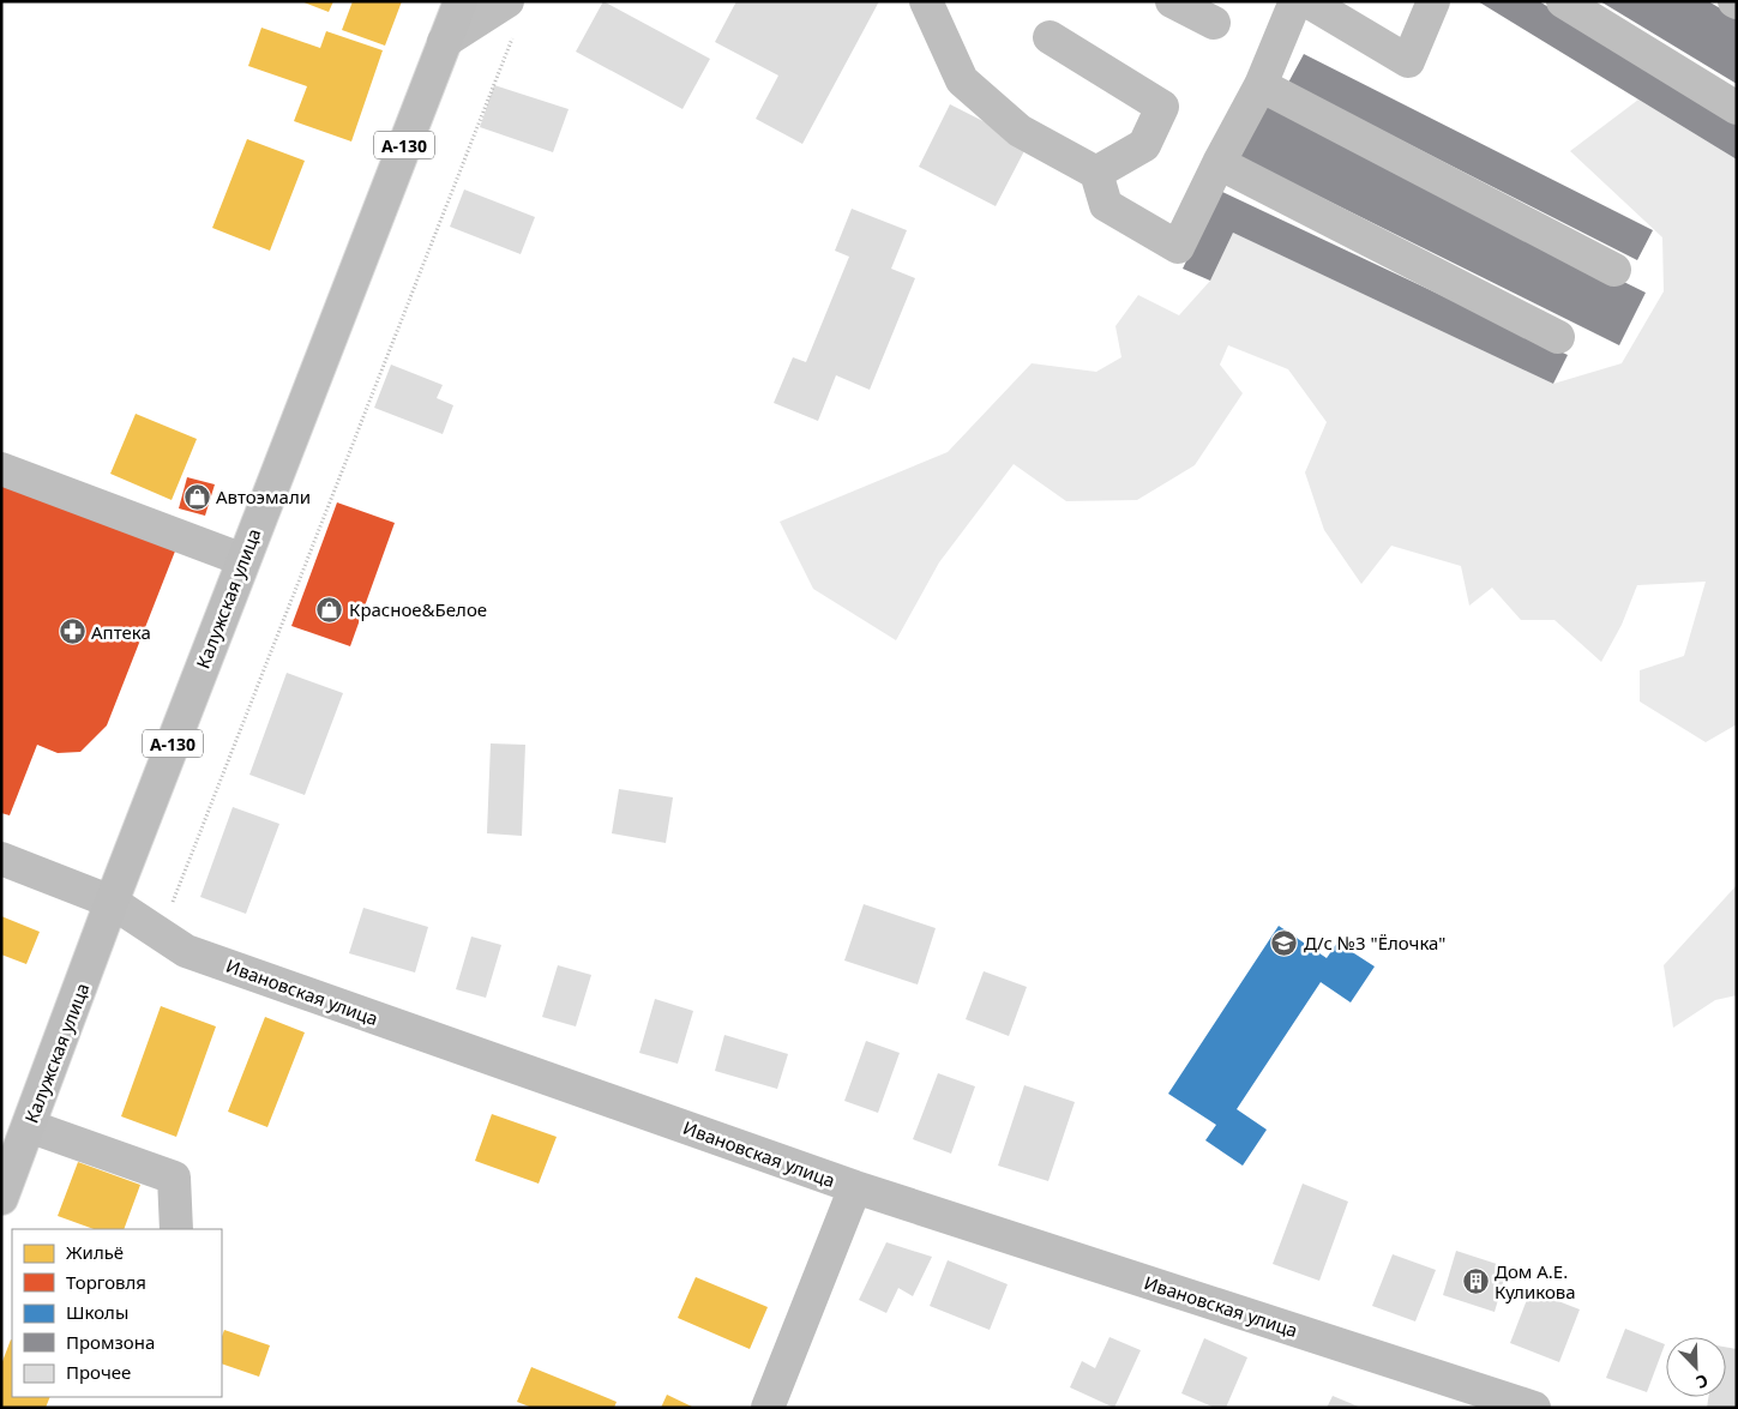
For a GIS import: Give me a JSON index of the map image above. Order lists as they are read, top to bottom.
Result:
{
  "streets": {
    "main road": ["А-130", "Калужская улица"],
    "street": ["Ивановская улица"]
  },
  "crossings": [
    ["Калужская улица", "Ивановская улица"]
  ],
  "places": {
    "shop": ["Автоэмали", "Красное&Белое"],
    "pharmacy": ["Аптека"],
    "school or university": ["Д/с №3 \"Ёлочка\""],
    "building": ["Дом А.Е. Куликова"]
  },
  "legend": [
    "Жильё",
    "Торговля",
    "Школы",
    "Промзона",
    "Прочее"
  ],
  "north": "bottom right"
}
